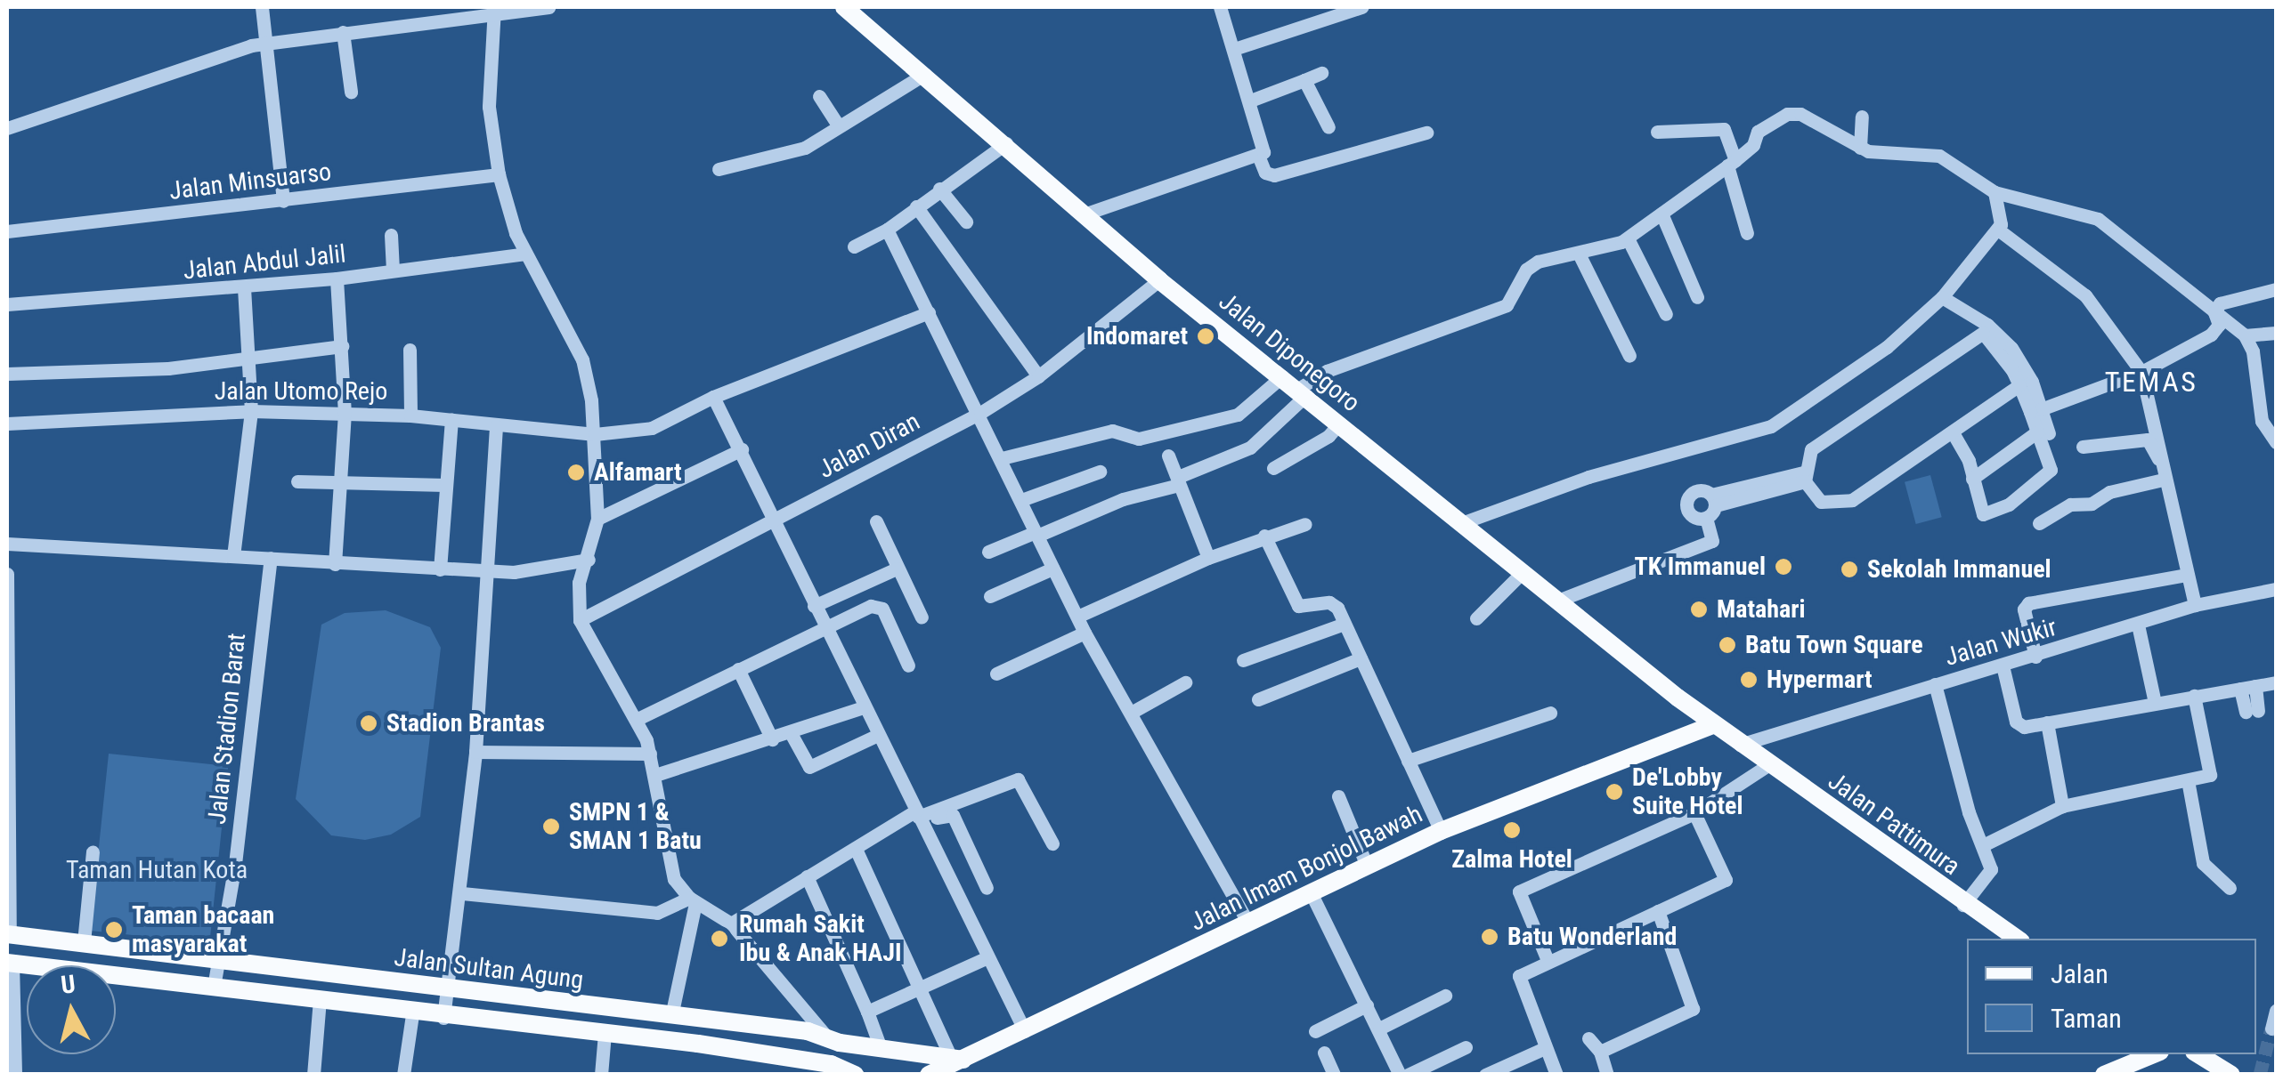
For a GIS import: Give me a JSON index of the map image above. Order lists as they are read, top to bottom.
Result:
{
  "streets": {
    "main road": [
      "Jalan Diponegoro",
      "Jalan Pattimura",
      "Jalan Imam Bonjol Bawah",
      "Jalan Sultan Agung"
    ],
    "street": [
      "Jalan Minsuarso",
      "Jalan Abdul Jalil",
      "Jalan Utomo Rejo",
      "Jalan Diran",
      "Jalan Wukir",
      "Jalan Stadion Barat"
    ]
  },
  "crossings": [
    ["Jalan Diponegoro", "Jalan Diran"],
    ["Jalan Diponegoro", "Jalan Wukir"],
    ["Jalan Diponegoro", "Jalan Pattimura"],
    ["Jalan Diponegoro", "Jalan Imam Bonjol Bawah"],
    ["Jalan Wukir", "Jalan Pattimura"],
    ["Jalan Stadion Barat", "Jalan Sultan Agung"],
    ["Jalan Imam Bonjol Bawah", "Jalan Sultan Agung"]
  ],
  "districts": ["TEMAS"],
  "parks": ["Taman Hutan Kota"],
  "places": [
    "Indomaret",
    "Alfamart",
    "TK Immanuel",
    "Sekolah Immanuel",
    "Matahari",
    "Batu Town Square",
    "Hypermart",
    "Stadion Brantas",
    "De'Lobby Suite Hotel",
    "SMPN 1 & SMAN 1 Batu",
    "Zalma Hotel",
    "Taman bacaan masyarakat",
    "Batu Wonderland",
    "Rumah Sakit Ibu & Anak HAJI"
  ],
  "legend": ["Jalan", "Taman"],
  "north": "top"
}
